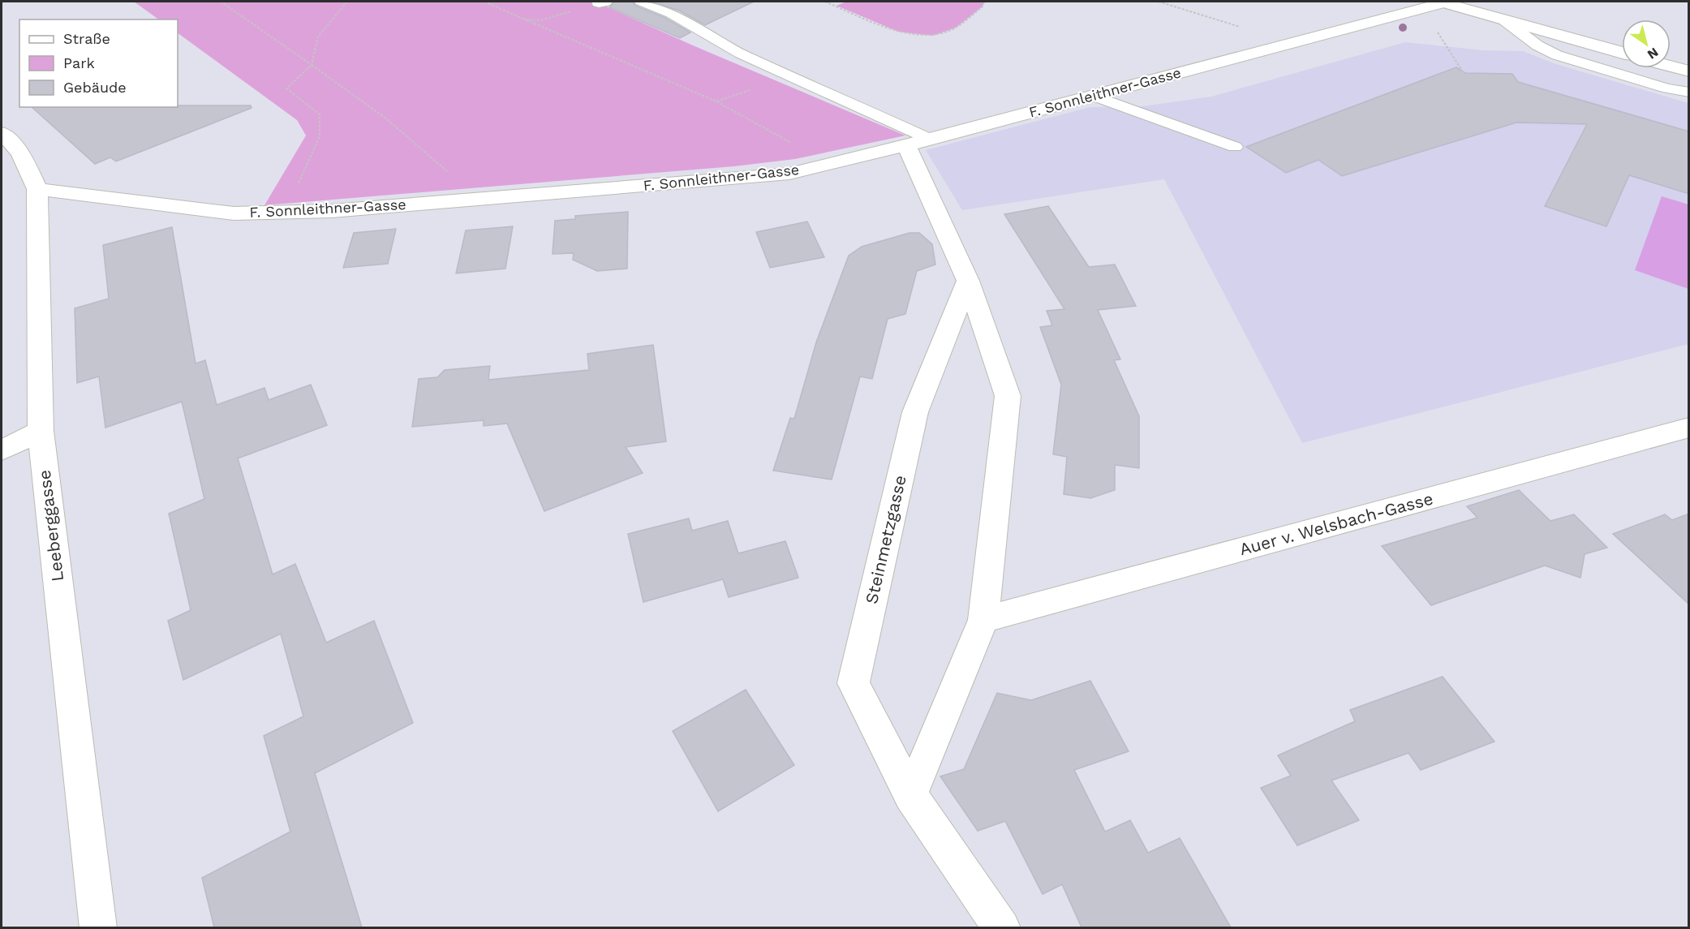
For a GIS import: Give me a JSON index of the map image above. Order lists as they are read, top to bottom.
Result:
{
  "streets": {
    "street": [
      "F. Sonnleithner-Gasse",
      "Auer v. Welsbach-Gasse",
      "Leeberggasse",
      "Steinmetzgasse"
    ]
  },
  "crossings": [
    ["F. Sonnleithner-Gasse", "Leeberggasse"]
  ],
  "legend": ["Straße", "Park", "Gebäude"],
  "north": "bottom right"
}
